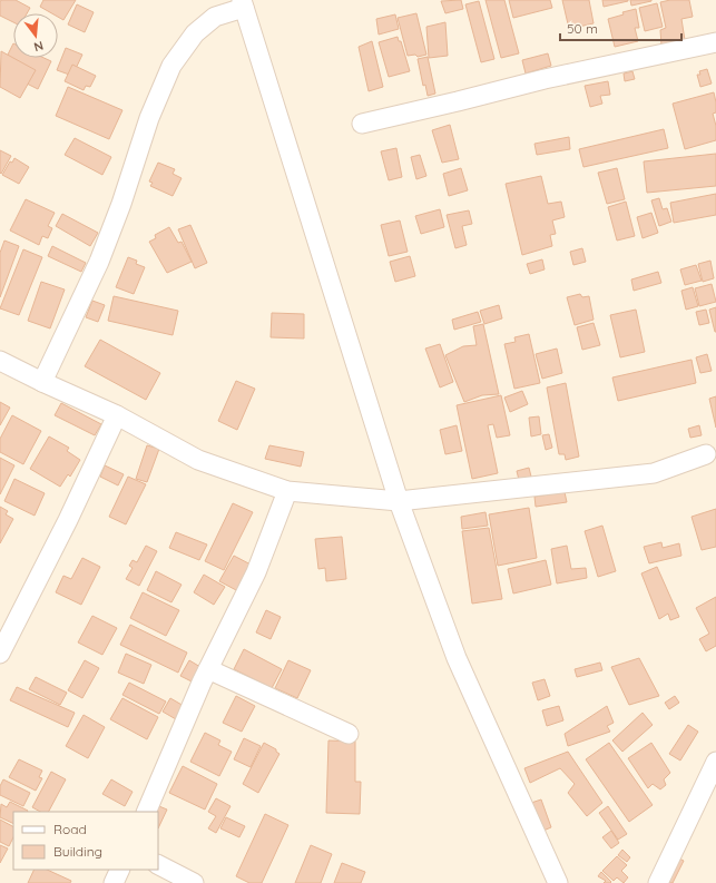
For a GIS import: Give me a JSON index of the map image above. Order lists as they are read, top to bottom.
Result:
{
  "legend": ["Road", "Building"],
  "scale_bar": "50 m",
  "north": "bottom"
}
